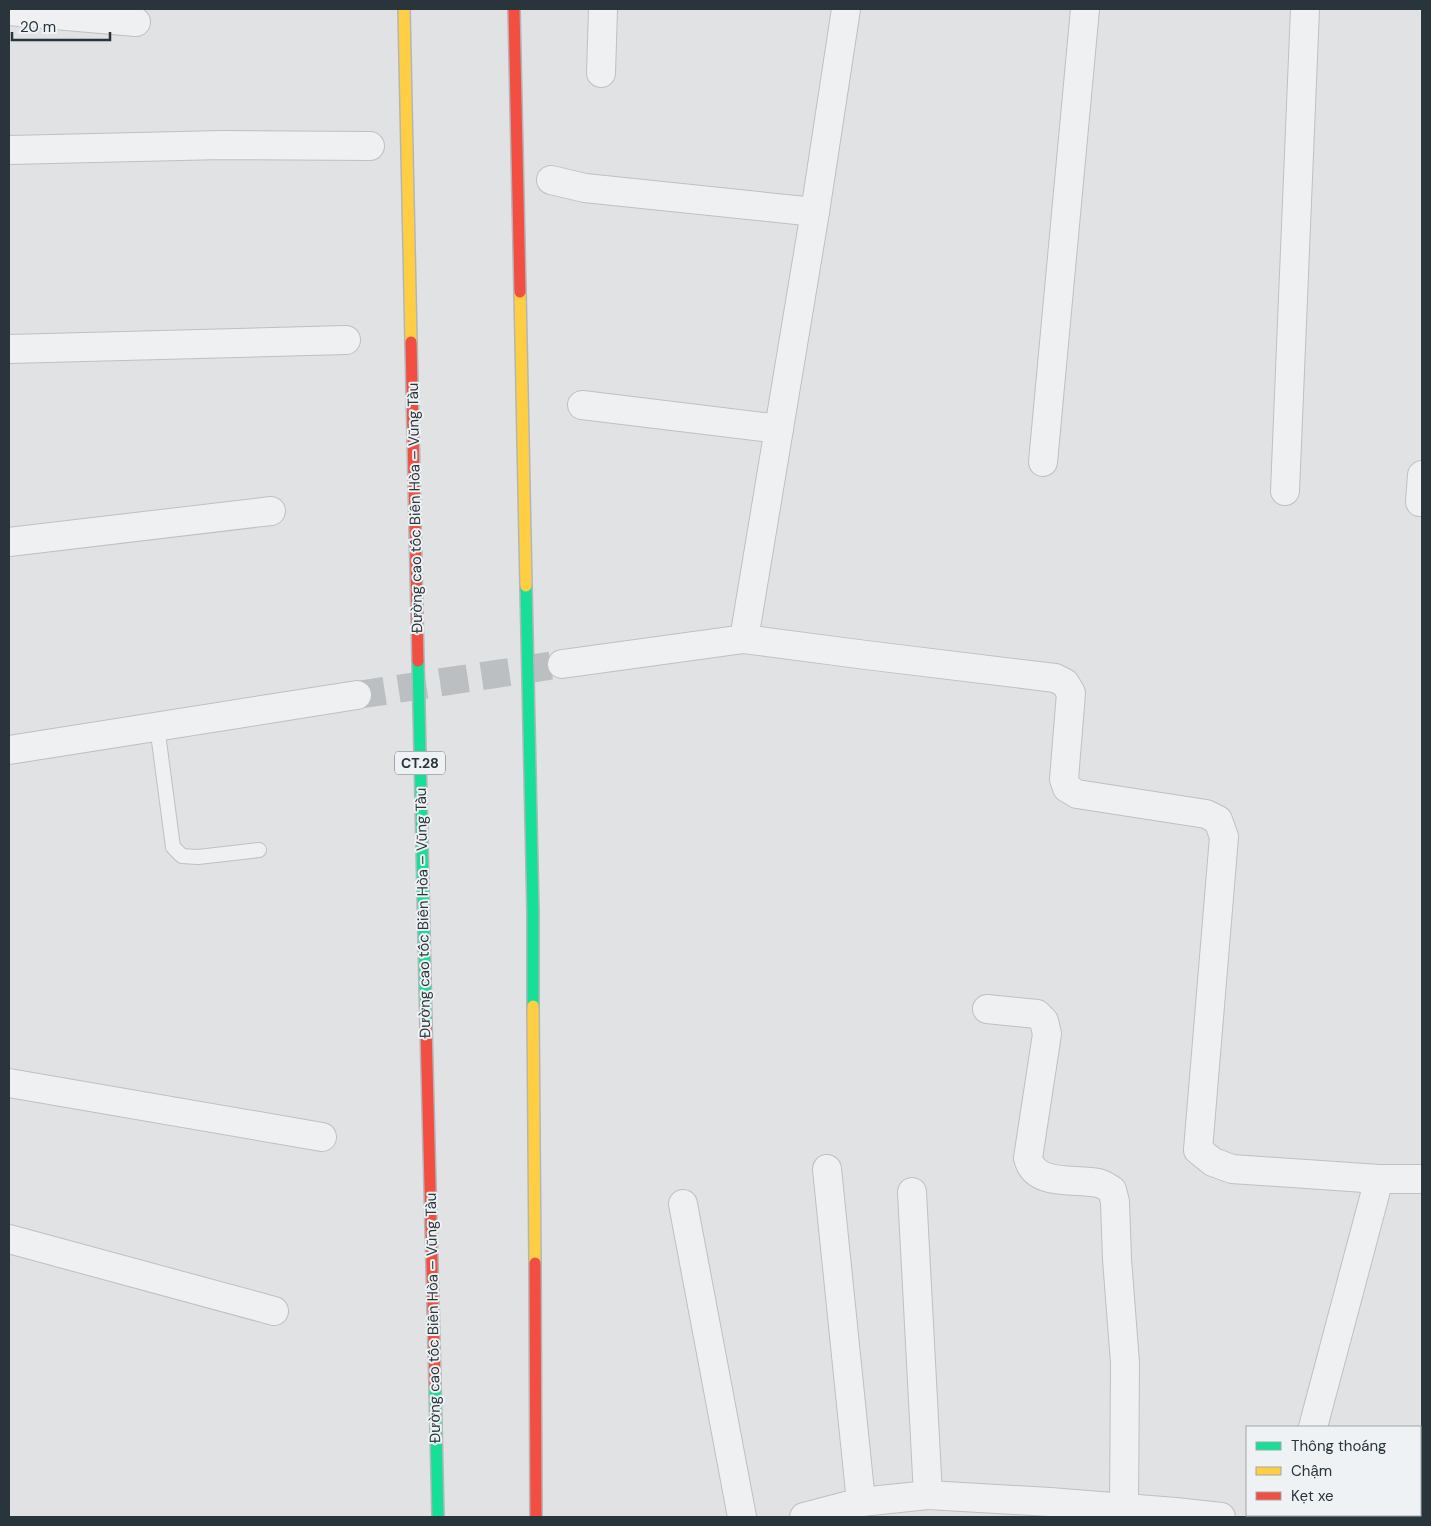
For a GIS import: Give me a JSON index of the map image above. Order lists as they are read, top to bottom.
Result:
{
  "streets": {
    "highway": ["Đường cao tốc Biên Hòa – Vũng Tàu", "CT.28"]
  },
  "legend": ["Thông thoáng", "Chậm", "Kẹt xe"],
  "scale_bar": "20 m"
}
